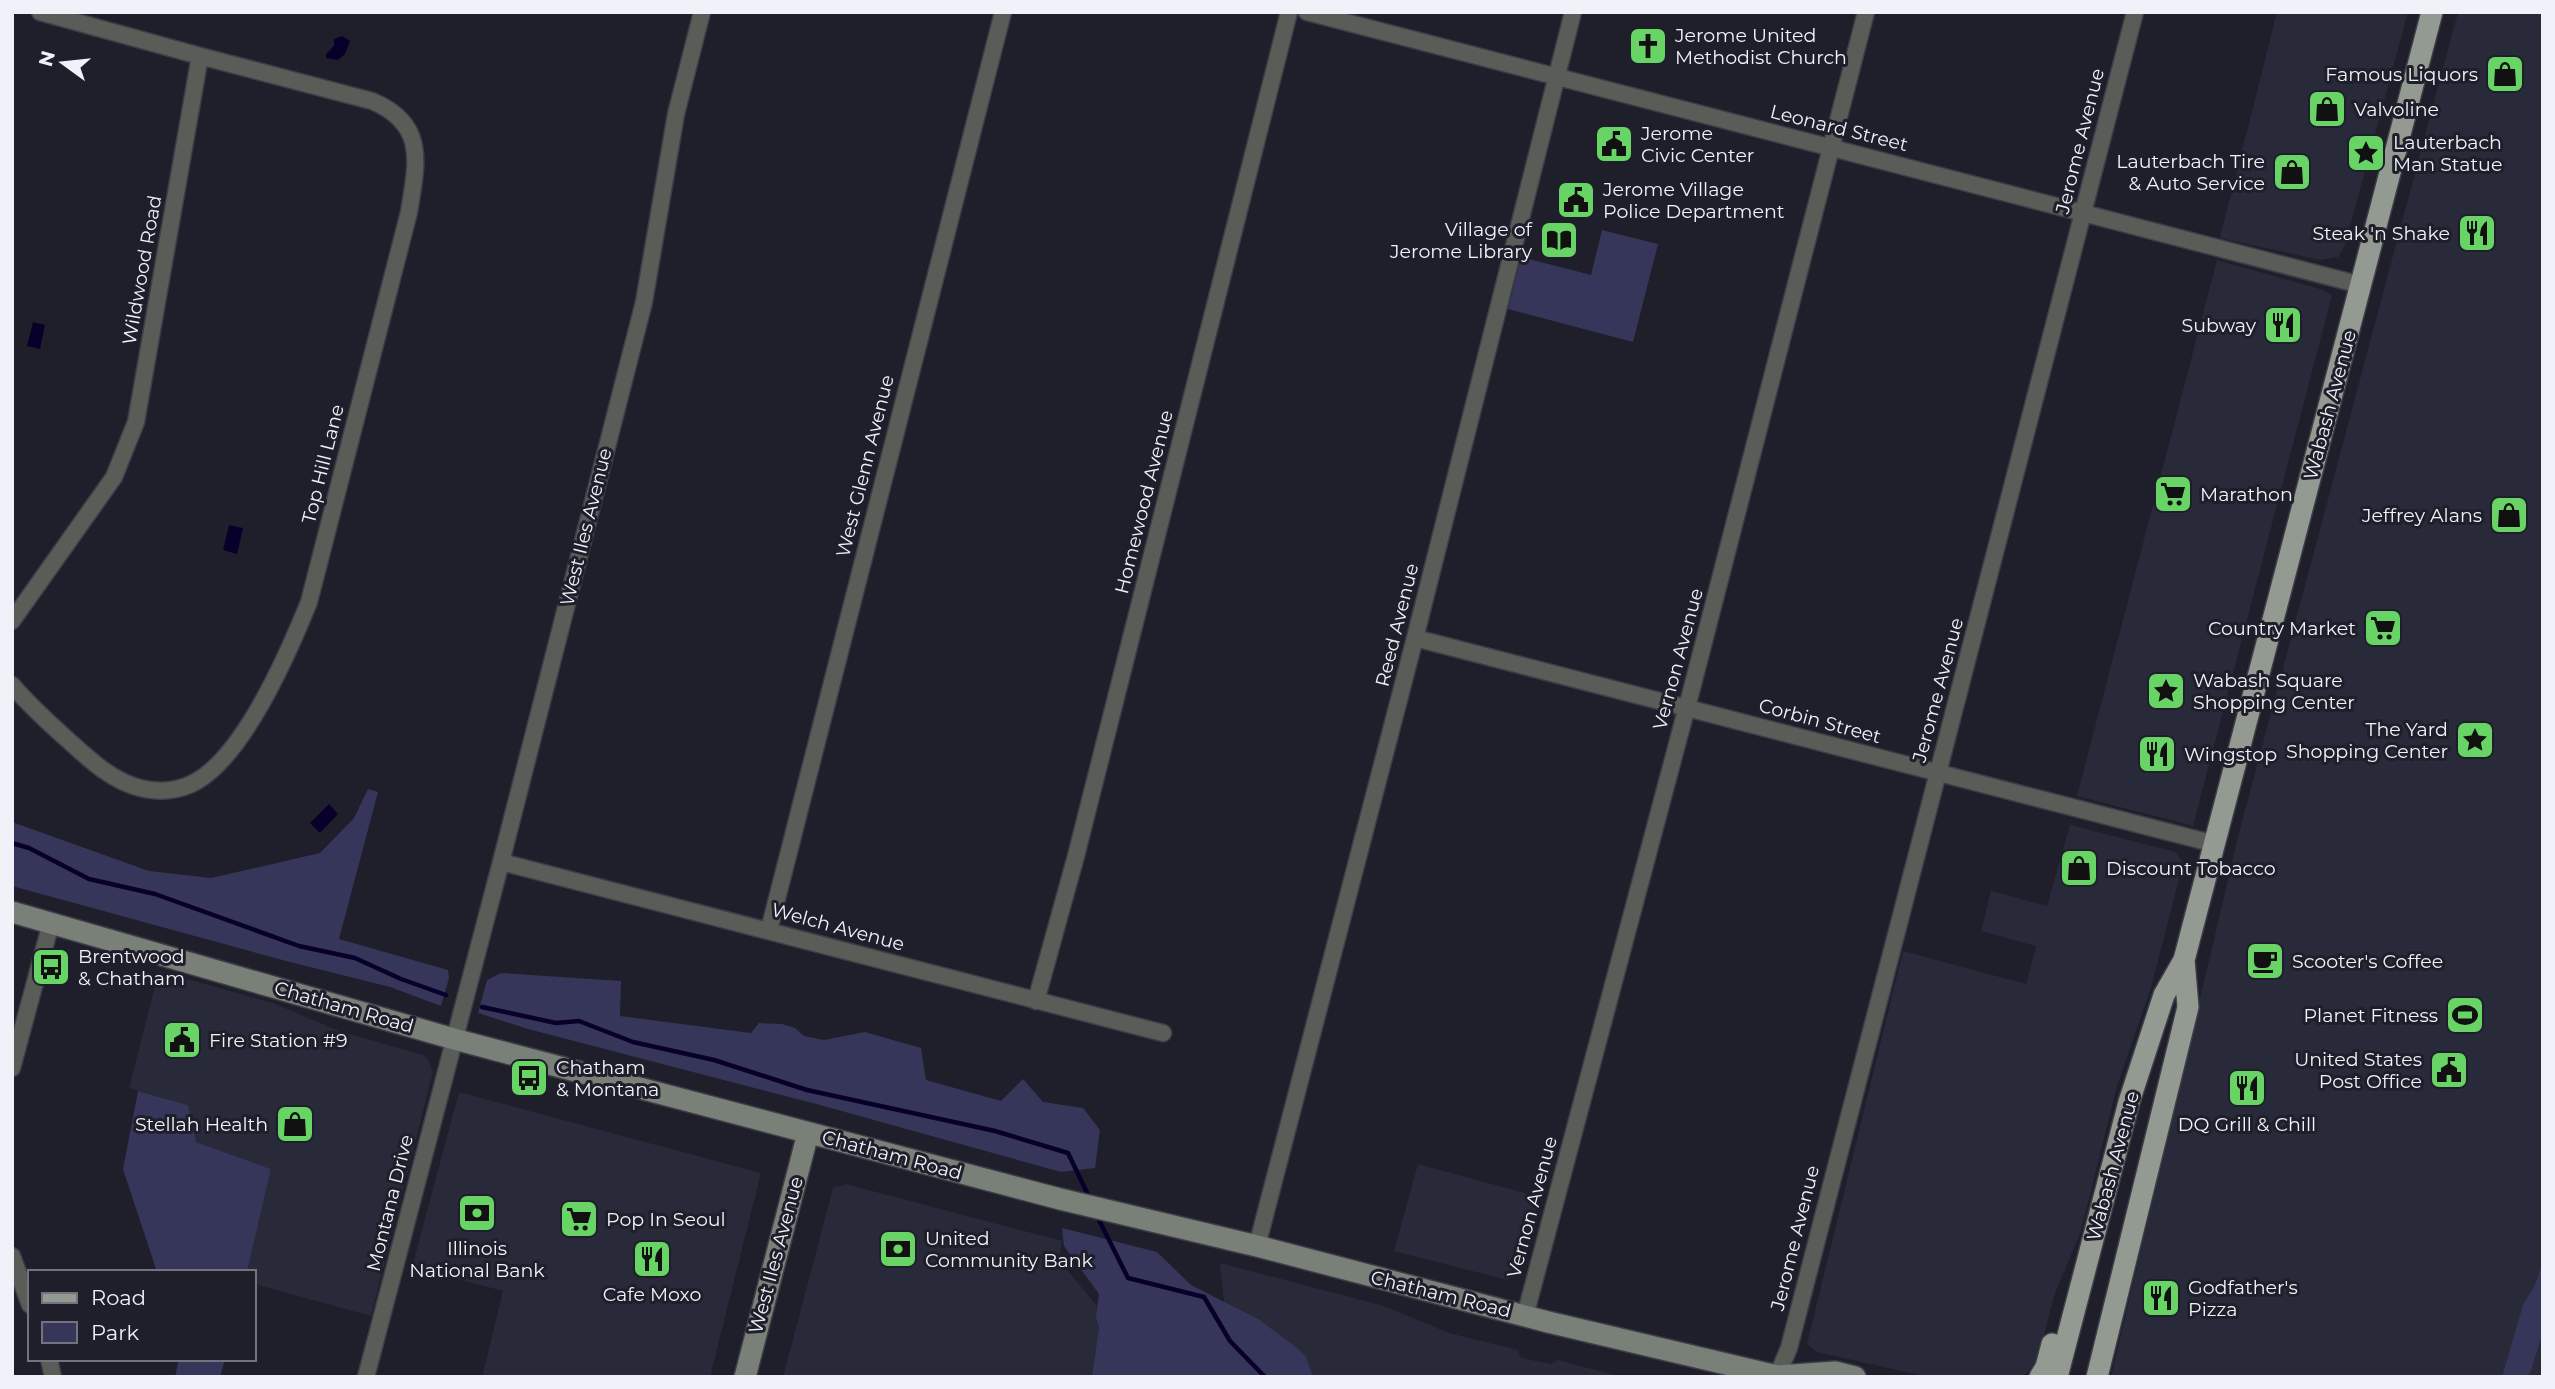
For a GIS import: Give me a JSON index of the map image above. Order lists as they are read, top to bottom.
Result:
{
  "streets": {
    "main road": ["Wabash Avenue", "West Iles Avenue", "Chatham Road"],
    "street": [
      "Leonard Street",
      "Jerome Avenue",
      "Wildwood Road",
      "Top Hill Lane",
      "West Glenn Avenue",
      "Homewood Avenue",
      "Reed Avenue",
      "Vernon Avenue",
      "Corbin Street",
      "Welch Avenue",
      "Montana Drive"
    ]
  },
  "crossings": [
    ["Leonard Street", "Jerome Avenue"],
    ["Leonard Street", "Wabash Avenue"],
    ["Leonard Street", "Reed Avenue"],
    ["Leonard Street", "Vernon Avenue"],
    ["Jerome Avenue", "Corbin Street"],
    ["Jerome Avenue", "Chatham Road"],
    ["Wildwood Road", "Top Hill Lane"],
    ["Wabash Avenue", "Corbin Street"],
    ["West Glenn Avenue", "Welch Avenue"],
    ["Homewood Avenue", "Welch Avenue"],
    ["West Iles Avenue", "Welch Avenue"],
    ["West Iles Avenue", "Chatham Road"],
    ["West Iles Avenue", "Montana Drive"],
    ["Reed Avenue", "Corbin Street"],
    ["Reed Avenue", "Chatham Road"],
    ["Vernon Avenue", "Corbin Street"],
    ["Vernon Avenue", "Chatham Road"],
    ["Chatham Road", "Montana Drive"]
  ],
  "places": {
    "church": ["Jerome United Methodist Church"],
    "shop": [
      "Famous Liquors",
      "Valvoline",
      "Lauterbach Tire & Auto Service",
      "Jeffrey Alans",
      "Discount Tobacco",
      "Stellah Health"
    ],
    "public building": [
      "Jerome Civic Center",
      "Jerome Village Police Department",
      "Fire Station #9",
      "United States Post Office"
    ],
    "place": ["Lauterbach Man Statue", "Wabash Square Shopping Center", "The Yard Shopping Center"],
    "restaurant": [
      "Steak 'n Shake",
      "Subway",
      "Wingstop",
      "DQ Grill & Chill",
      "Cafe Moxo",
      "Godfather's Pizza"
    ],
    "library": ["Village of Jerome Library"],
    "supermarket": ["Marathon", "Country Market", "Pop In Seoul"],
    "cafe": ["Scooter's Coffee"],
    "bus stop": ["Brentwood & Chatham", "Chatham & Montana"],
    "sports": ["Planet Fitness"],
    "bank": ["Illinois National Bank", "United Community Bank"]
  },
  "legend": ["Road", "Park"],
  "north": "left"
}
